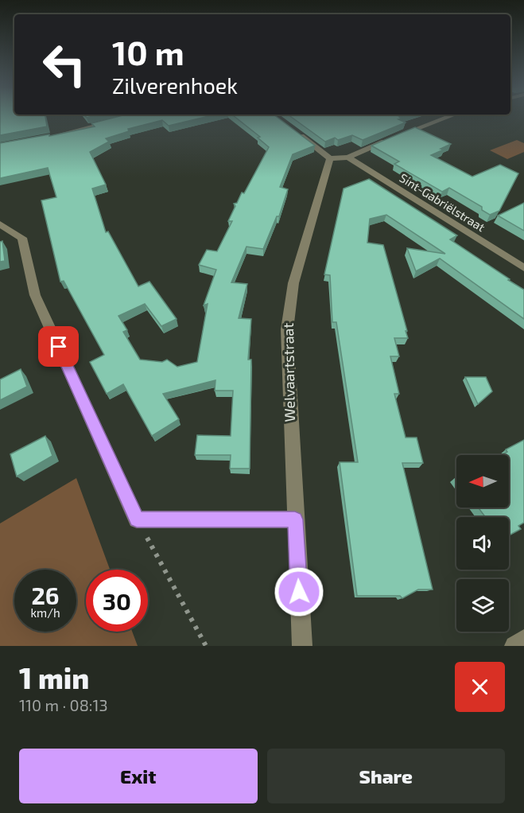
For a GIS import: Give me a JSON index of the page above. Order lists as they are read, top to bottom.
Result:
{
  "streets": {
    "street": ["Sint-Gabriëlstraat", "Welvaartstraat"]
  },
  "north": "left",
  "page": {
    "turn": ["10 m", "Zilverenhoek"],
    "speed": "26 km/h",
    "limit": "30",
    "heading": ["1 min", "110 m · 08:13"],
    "buttons": ["Exit", "Share"]
  }
}
